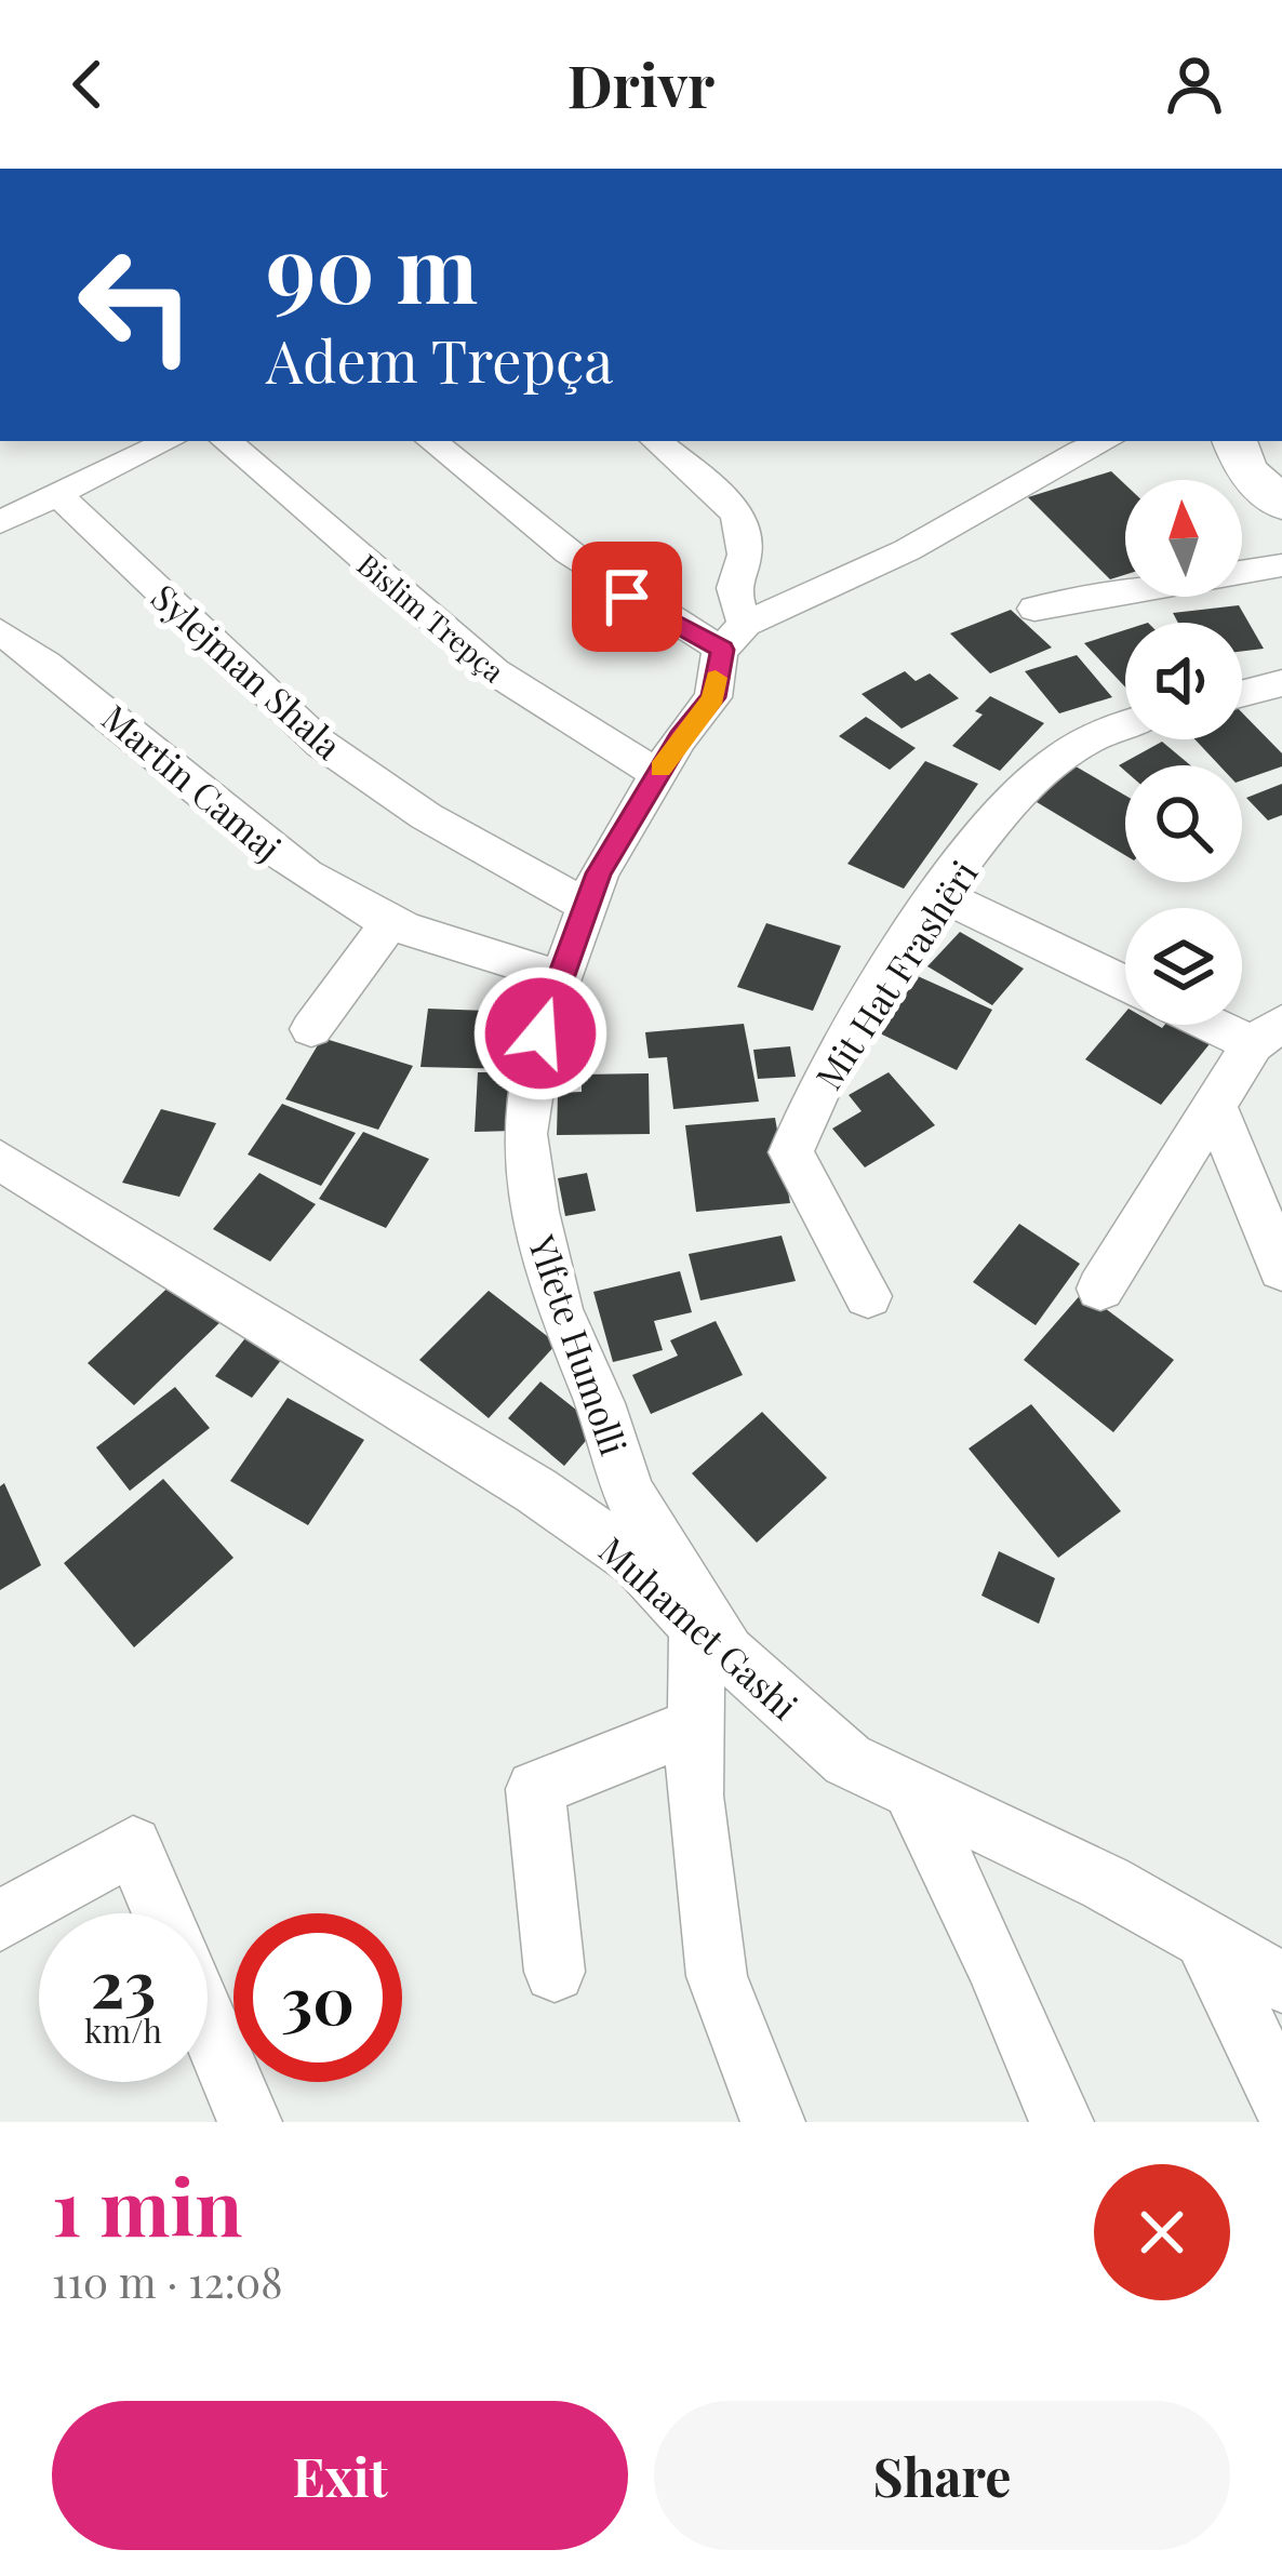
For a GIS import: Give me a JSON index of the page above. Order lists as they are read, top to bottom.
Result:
{
  "streets": {
    "street": [
      "Bislim Trepça",
      "Sylejman Shala",
      "Martin Camaj",
      "Mit Hat Frashëri",
      "Ylfete Humolli",
      "Muhamet Gashi"
    ]
  },
  "crossings": [
    ["Bislim Trepça", "Ylfete Humolli"],
    ["Sylejman Shala", "Ylfete Humolli"],
    ["Martin Camaj", "Ylfete Humolli"],
    ["Ylfete Humolli", "Muhamet Gashi"]
  ],
  "north": "top",
  "page": {
    "header": "Drivr",
    "turn": ["90 m", "Adem Trepça"],
    "speed": "23 km/h",
    "limit": "30",
    "heading": ["1 min", "110 m · 12:08"],
    "buttons": ["Exit", "Share"]
  }
}
